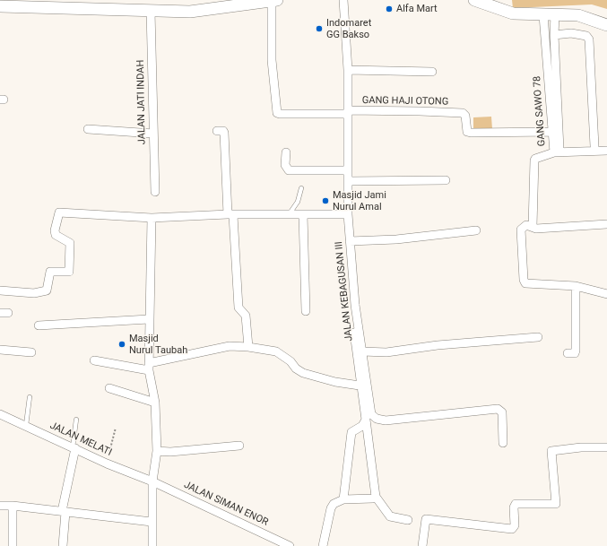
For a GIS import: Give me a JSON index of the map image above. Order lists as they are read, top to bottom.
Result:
{
  "streets": {
    "street": [
      "GANG HAJI OTONG",
      "JALAN JATI INDAH",
      "GANG SAWO 78",
      "JALAN KEBAGUSAN III",
      "JALAN MELATI",
      "JALAN SIMAN ENOR"
    ]
  },
  "crossings": [
    ["GANG HAJI OTONG", "GANG SAWO 78"],
    ["GANG HAJI OTONG", "JALAN KEBAGUSAN III"],
    ["JALAN MELATI", "JALAN SIMAN ENOR"]
  ],
  "places": [
    "Alfa Mart",
    "Indomaret GG Bakso",
    "Masjid Jami Nurul Amal",
    "Masjid Nurul Taubah"
  ]
}
